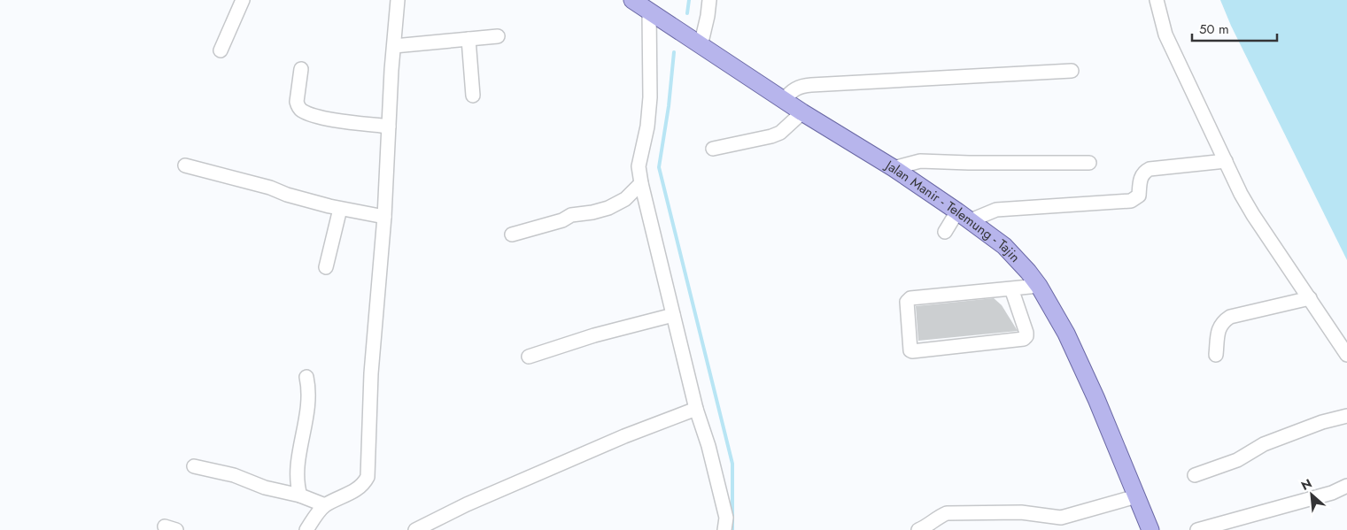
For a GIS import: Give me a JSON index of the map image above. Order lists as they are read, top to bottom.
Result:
{
  "streets": {
    "main road": ["Jalan Manir - Telemung - Tajin"]
  },
  "scale_bar": "50 m",
  "north": "top left"
}
